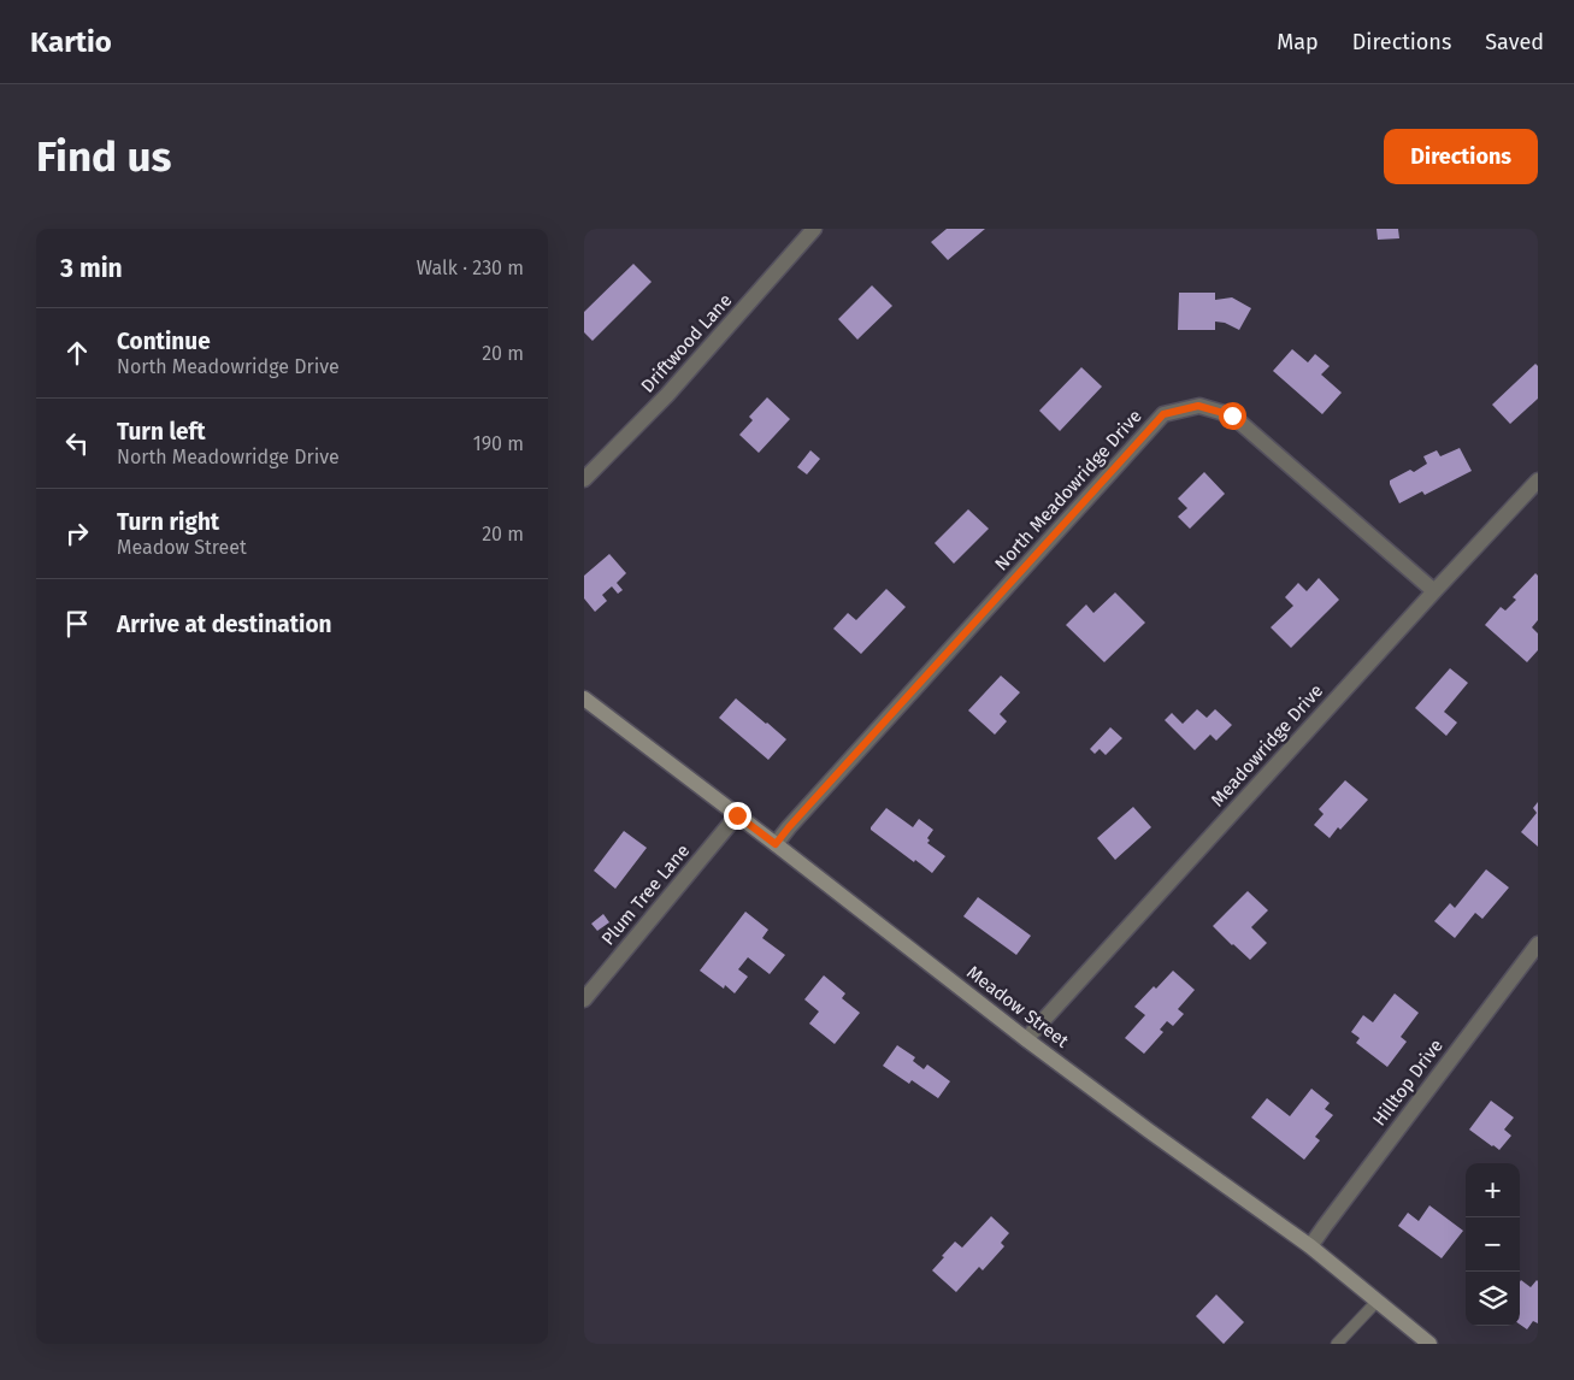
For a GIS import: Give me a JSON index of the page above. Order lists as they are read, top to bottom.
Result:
{
  "streets": {
    "street": [
      "Driftwood Lane",
      "North Meadowridge Drive",
      "Meadowridge Drive",
      "Plum Tree Lane",
      "Meadow Street",
      "Hilltop Drive"
    ]
  },
  "crossings": [
    ["North Meadowridge Drive", "Meadowridge Drive"],
    ["North Meadowridge Drive", "Meadow Street"],
    ["Meadowridge Drive", "Meadow Street"],
    ["Plum Tree Lane", "Meadow Street"],
    ["Meadow Street", "Hilltop Drive"]
  ],
  "page": {
    "header": "Kartio",
    "nav": ["Map", "Directions", "Saved"],
    "buttons": "Directions",
    "title": "Find us",
    "heading": ["3 min", "Walk · 230 m"],
    "list": [
      ["Continue", "North Meadowridge Drive", "20 m"],
      ["Turn left", "North Meadowridge Drive", "190 m"],
      ["Turn right", "Meadow Street", "20 m"],
      "Arrive at destination"
    ],
    "map_buttons": ["+", "−"]
  }
}
